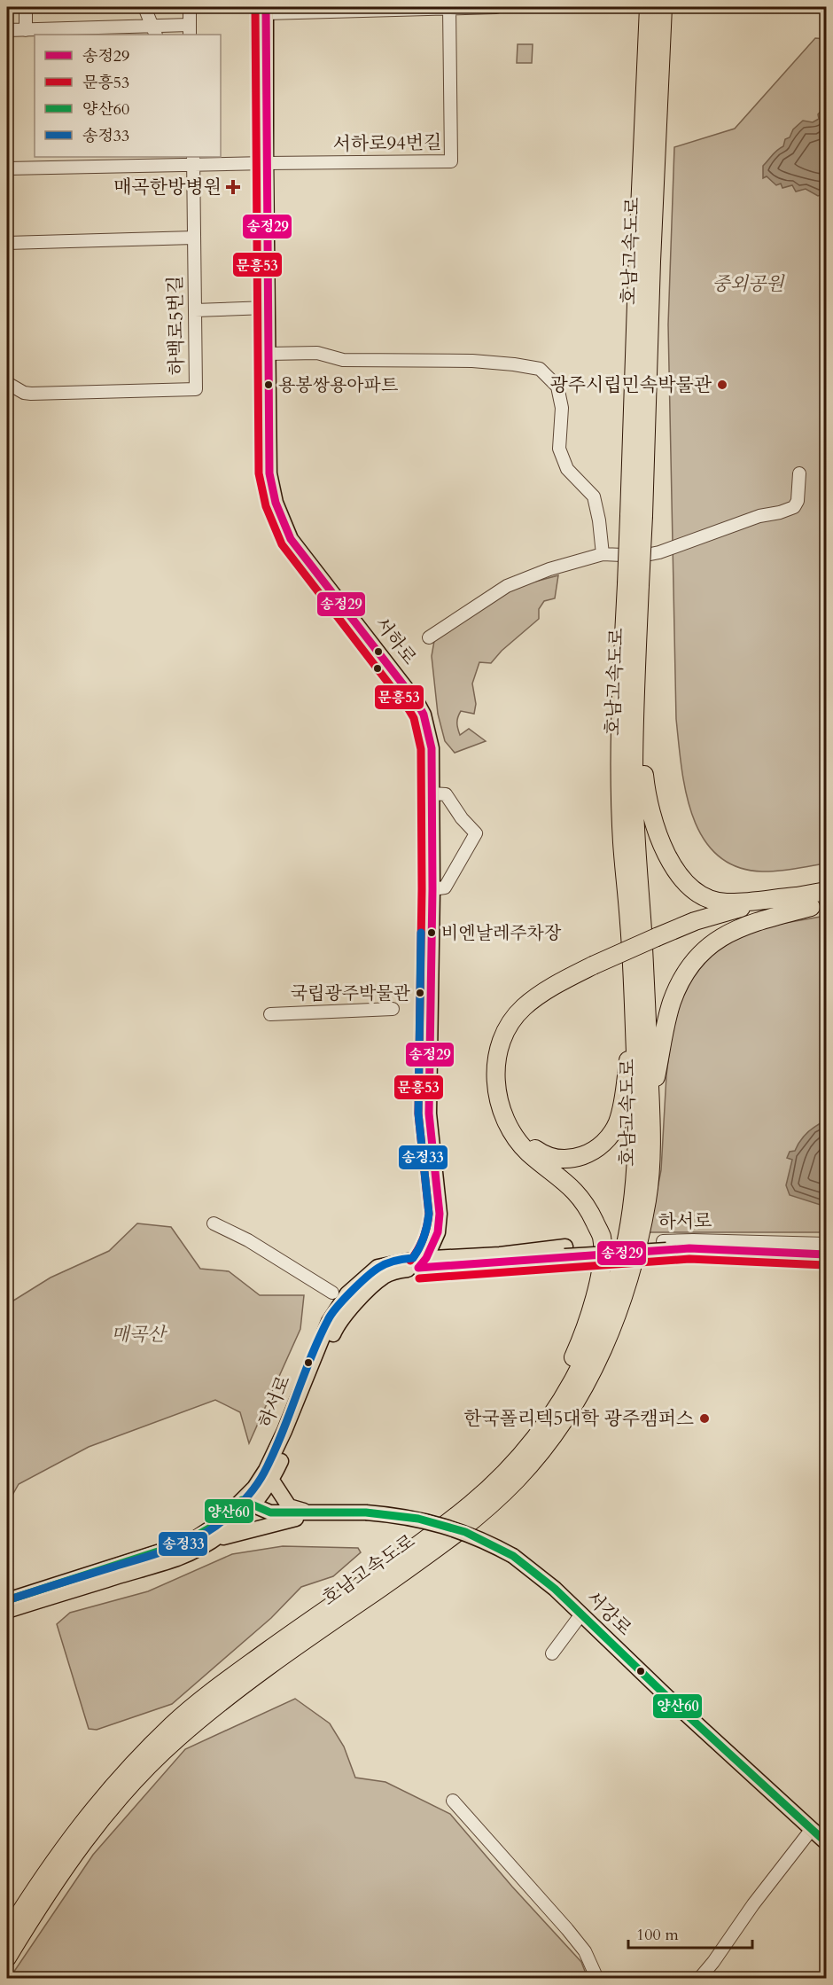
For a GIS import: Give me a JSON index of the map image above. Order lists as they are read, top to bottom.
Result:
{
  "streets": {
    "highway": ["호남고속도로"],
    "main road": ["서하로", "하서로", "서강로"],
    "street": ["서하로94번길", "하백로5번길"]
  },
  "crossings": [
    ["서하로94번길", "서하로"],
    ["서하로", "하서로"],
    ["하서로", "서강로"]
  ],
  "parks": ["중외공원", "매곡산"],
  "places": {
    "health": ["매곡한방병원"],
    "other": [
      "용봉쌍용아파트",
      "광주시립민속박물관",
      "비엔날레주차장",
      "국립광주박물관",
      "한국폴리텍5대학 광주캠퍼스"
    ]
  },
  "lines": [
    "transit line 송정29",
    "transit line 문흥53",
    "transit line 송정33",
    "transit line 양산60"
  ],
  "legend": [
    "송정29",
    "문흥53",
    "양산60",
    "송정33"
  ],
  "scale_bar": "100 m"
}
